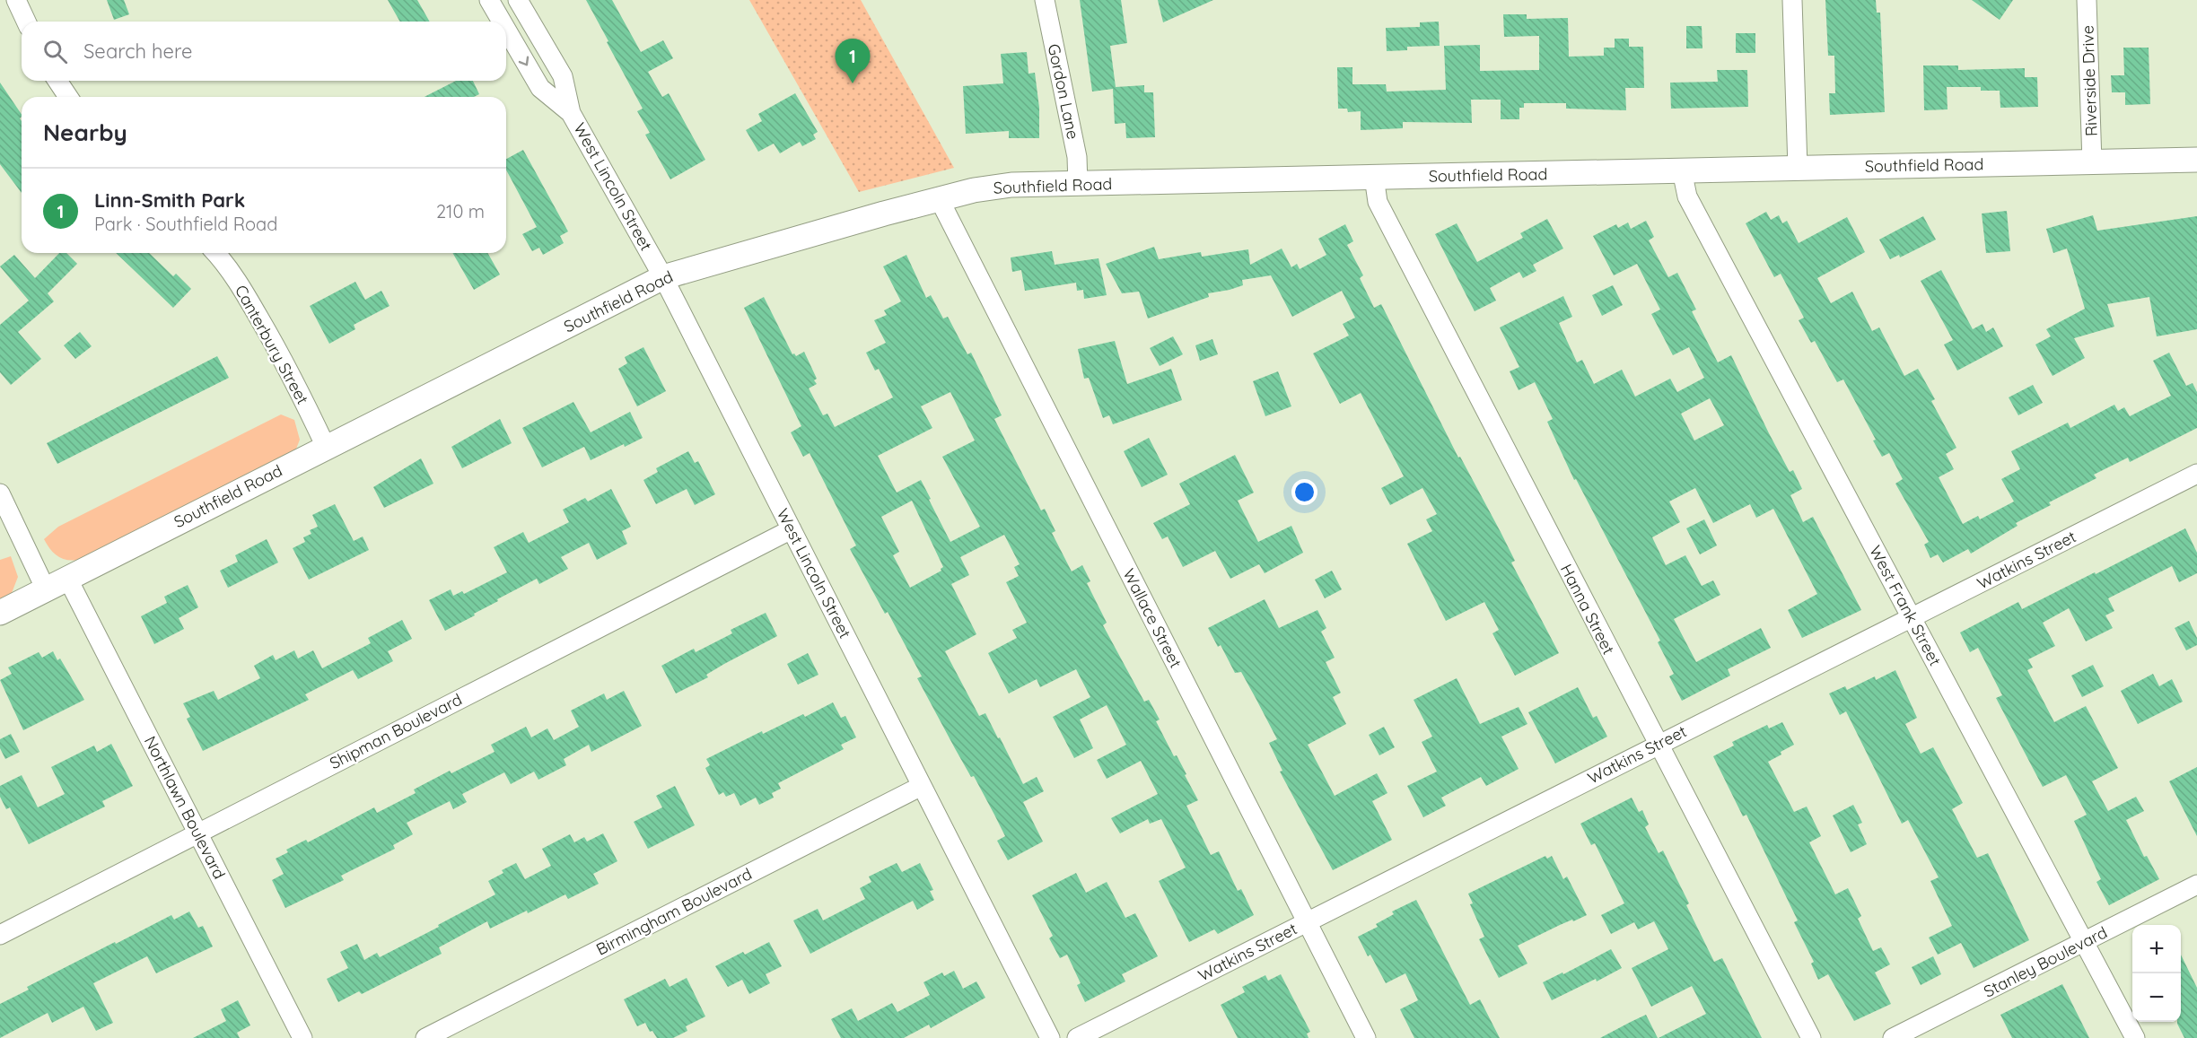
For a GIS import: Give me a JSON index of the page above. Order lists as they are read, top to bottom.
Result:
{
  "streets": {
    "main road": ["Southfield Road"],
    "street": [
      "Riverside Drive",
      "Gordon Lane",
      "West Lincoln Street",
      "Canterbury Street",
      "Watkins Street",
      "West Frank Street",
      "Hanna Street",
      "Wallace Street",
      "Shipman Boulevard",
      "Northlawn Boulevard",
      "Birmingham Boulevard",
      "Stanley Boulevard"
    ]
  },
  "crossings": [
    ["Riverside Drive", "Southfield Road"],
    ["Gordon Lane", "Southfield Road"],
    ["Southfield Road", "West Lincoln Street"],
    ["Southfield Road", "Canterbury Street"],
    ["Southfield Road", "West Frank Street"],
    ["Southfield Road", "Hanna Street"],
    ["Southfield Road", "Wallace Street"],
    ["Southfield Road", "Northlawn Boulevard"],
    ["West Lincoln Street", "Shipman Boulevard"],
    ["West Lincoln Street", "Birmingham Boulevard"],
    ["Watkins Street", "West Frank Street"],
    ["Watkins Street", "Hanna Street"],
    ["Watkins Street", "Wallace Street"],
    ["West Frank Street", "Stanley Boulevard"],
    ["Shipman Boulevard", "Northlawn Boulevard"]
  ],
  "page": {
    "search": "Search here",
    "pins": "1",
    "heading": "Nearby",
    "list": [
      {
        "mark": "1",
        "name": "Linn-Smith Park",
        "note": "Park · Southfield Road",
        "value": "210 m"
      }
    ],
    "map_buttons": ["+", "−"]
  }
}
